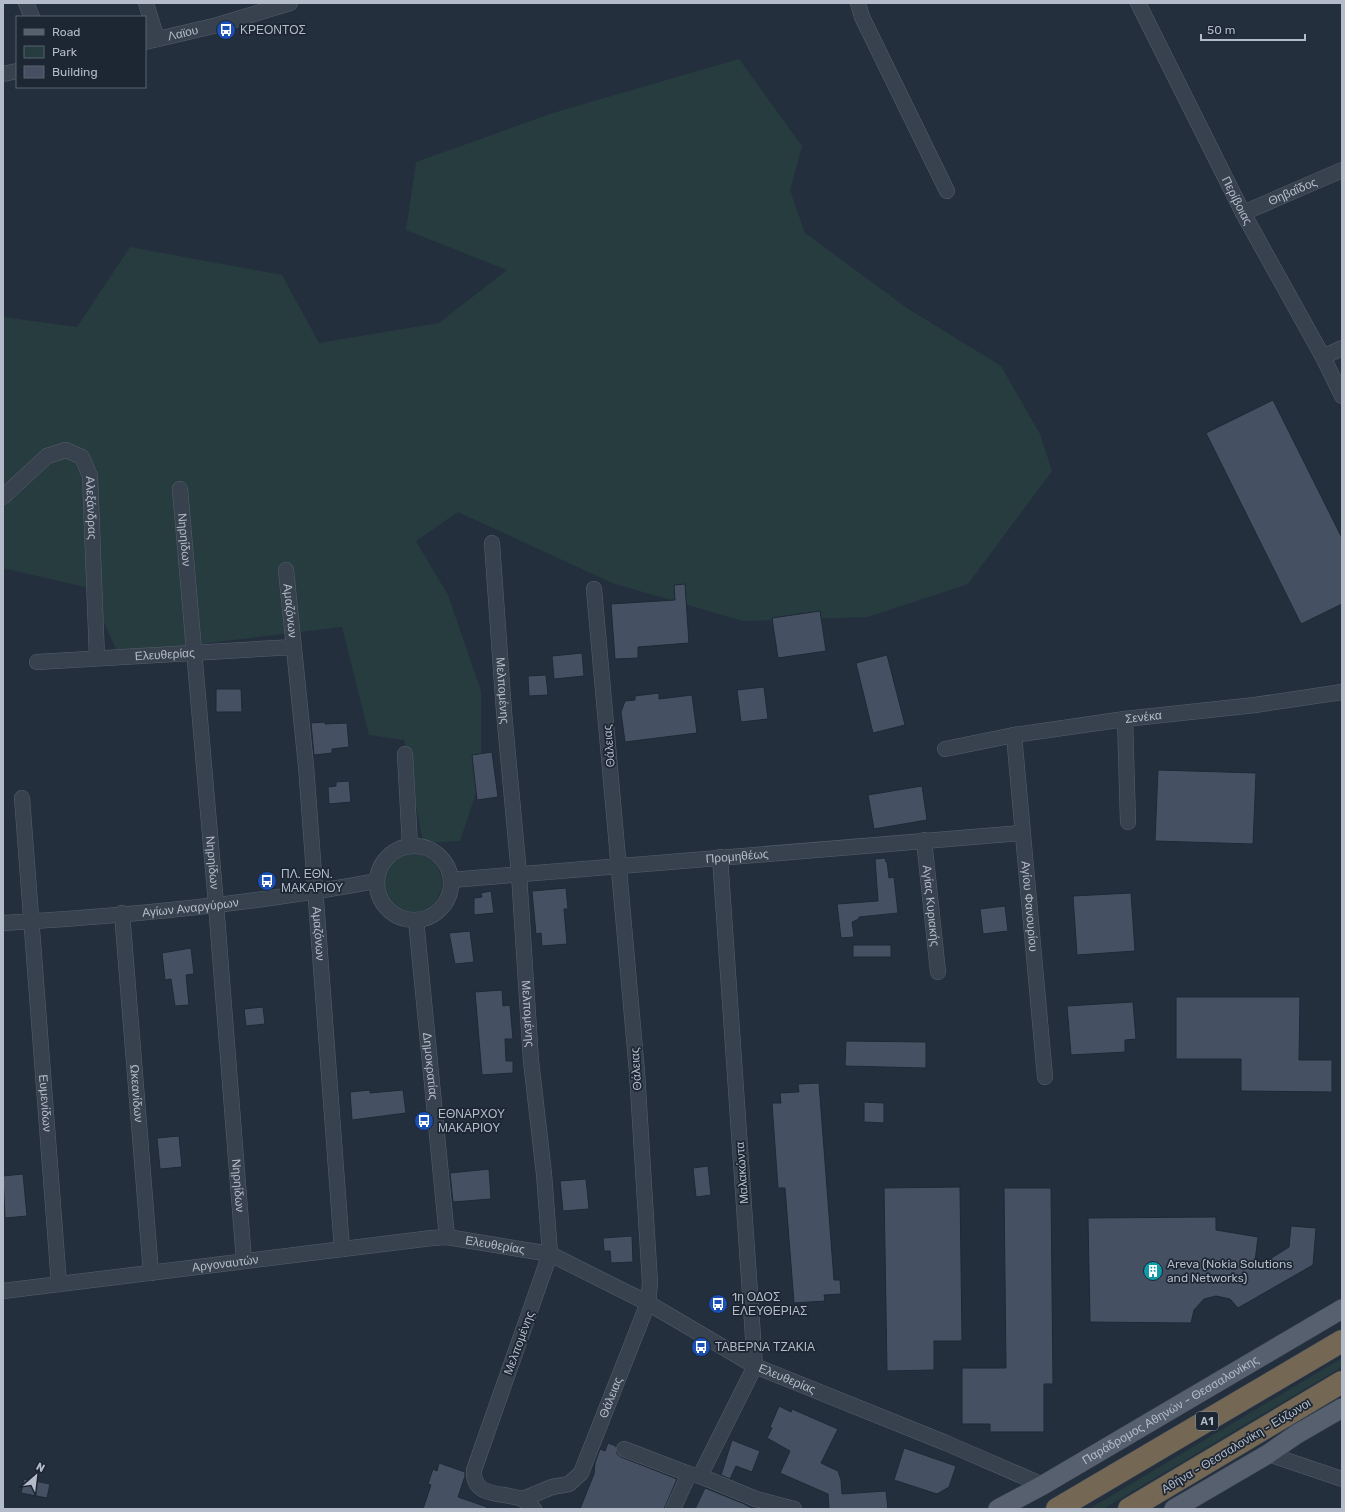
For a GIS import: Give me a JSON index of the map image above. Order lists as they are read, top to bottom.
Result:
{
  "streets": {
    "highway": ["Α1", "Αθήνα - Θεσσαλονίκη - Εύζωνοι"],
    "main road": ["Παράδρομος Αθηνών - Θεσσαλονίκης"],
    "street": [
      "Λαϊου",
      "Θηβαΐδος",
      "Περίβοιας",
      "Αλεξάνδρας",
      "Νηρηίδων",
      "Αμαζόνων",
      "Ελευθερίας",
      "Μελπομένης",
      "Σενέκα",
      "Θάλειας",
      "Προμηθέως",
      "Αγίων Αναργύρων",
      "Αγίας Κυριακής",
      "Αγίου Φανουρίου",
      "Δημοκρατίας",
      "Ωκεανίδων",
      "Ευμενίδων",
      "Μαλακώντα",
      "Αργοναυτών"
    ]
  },
  "crossings": [
    ["Θηβαΐδος", "Περίβοιας"],
    ["Αλεξάνδρας", "Ελευθερίας"],
    ["Νηρηίδων", "Ελευθερίας"],
    ["Νηρηίδων", "Αγίων Αναργύρων"],
    ["Νηρηίδων", "Αργοναυτών"],
    ["Αμαζόνων", "Ελευθερίας"],
    ["Αμαζόνων", "Αγίων Αναργύρων"],
    ["Αμαζόνων", "Αργοναυτών"],
    ["Ελευθερίας", "Μελπομένης"],
    ["Ελευθερίας", "Θάλειας"],
    ["Ελευθερίας", "Δημοκρατίας"],
    ["Ελευθερίας", "Μαλακώντα"],
    ["Ελευθερίας", "Αργοναυτών"],
    ["Ελευθερίας", "Παράδρομος Αθηνών - Θεσσαλονίκης"],
    ["Μελπομένης", "Θάλειας"],
    ["Μελπομένης", "Προμηθέως"],
    ["Σενέκα", "Αγίου Φανουρίου"],
    ["Θάλειας", "Προμηθέως"],
    ["Προμηθέως", "Αγίων Αναργύρων"],
    ["Προμηθέως", "Αγίας Κυριακής"],
    ["Προμηθέως", "Αγίου Φανουρίου"],
    ["Προμηθέως", "Δημοκρατίας"],
    ["Προμηθέως", "Μαλακώντα"],
    ["Αγίων Αναργύρων", "Δημοκρατίας"],
    ["Αγίων Αναργύρων", "Ωκεανίδων"],
    ["Αγίων Αναργύρων", "Ευμενίδων"],
    ["Δημοκρατίας", "Αργοναυτών"],
    ["Ωκεανίδων", "Αργοναυτών"],
    ["Ευμενίδων", "Αργοναυτών"]
  ],
  "places": {
    "bus stop": [
      "ΚΡΕΟΝΤΟΣ",
      "ΠΛ. ΕΘΝ. ΜΑΚΑΡΙΟΥ",
      "ΕΘΝΑΡΧΟΥ ΜΑΚΑΡΙΟΥ",
      "1η ΟΔΟΣ ΕΛΕΥΘΕΡΙΑΣ",
      "ΤΑΒΕΡΝΑ ΤΖΑΚΙΑ"
    ],
    "building": ["Areva (Nokia Solutions and Networks)"]
  },
  "legend": ["Road", "Park", "Building"],
  "scale_bar": "50 m",
  "north": "top right"
}
